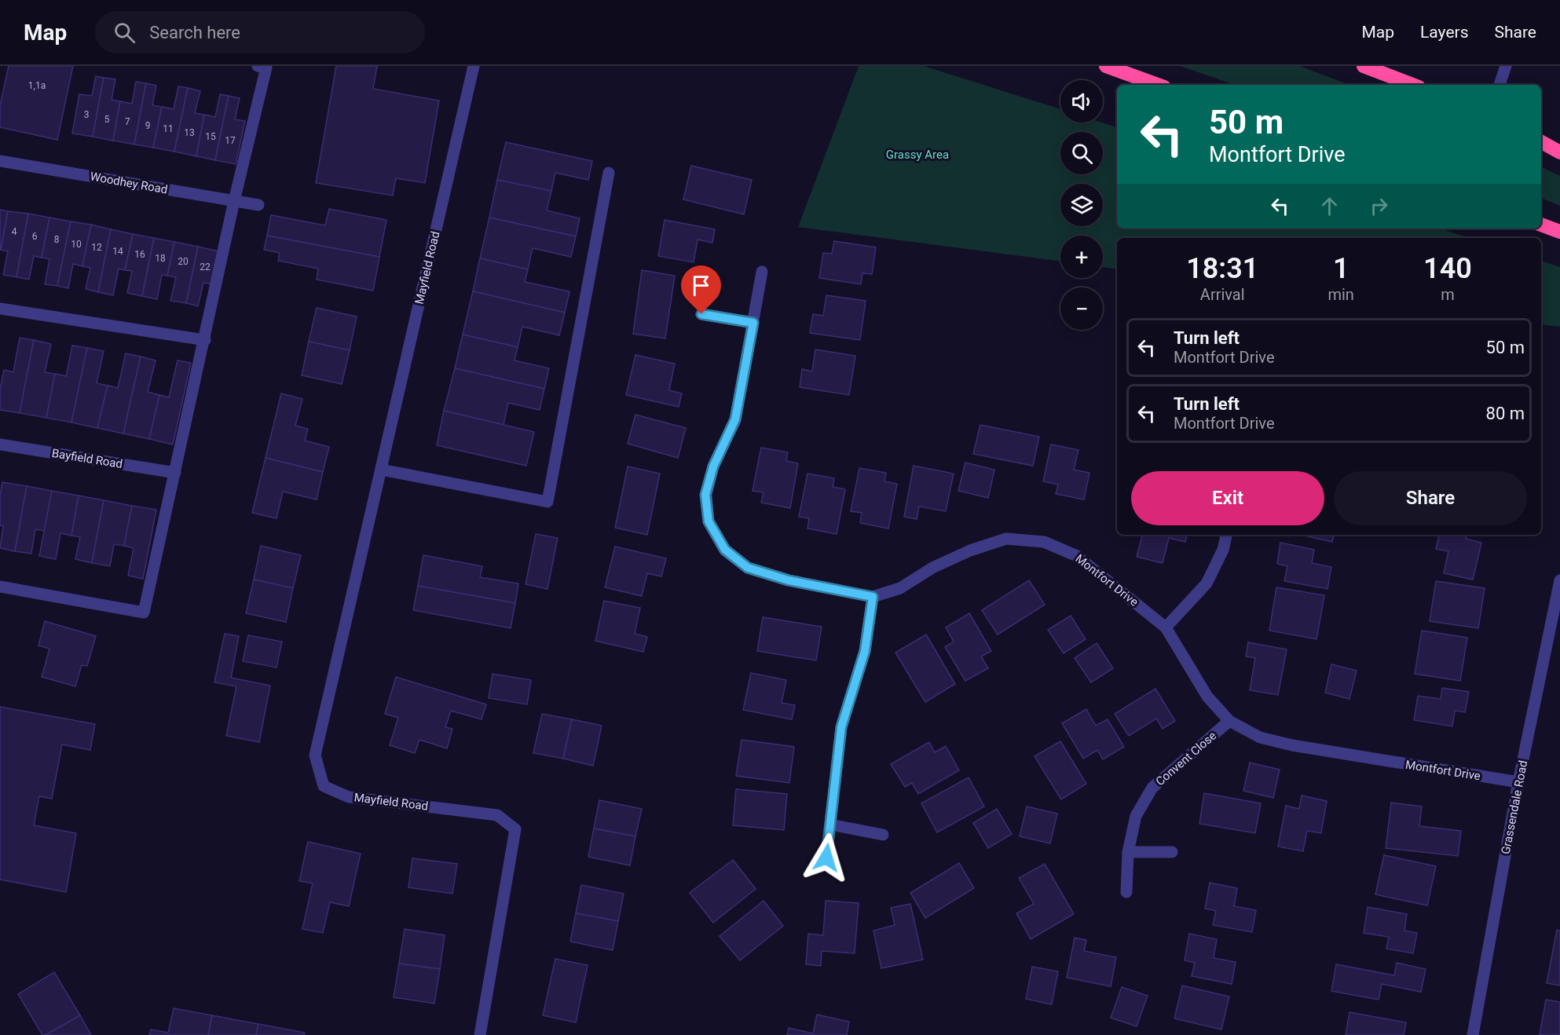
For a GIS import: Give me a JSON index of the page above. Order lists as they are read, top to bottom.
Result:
{
  "streets": {
    "street": [
      "Woodhey Road",
      "Mayfield Road",
      "Bayfield Road",
      "Montfort Drive",
      "Convent Close",
      "Grassendale Road"
    ]
  },
  "crossings": [
    ["Montfort Drive", "Convent Close"],
    ["Montfort Drive", "Grassendale Road"]
  ],
  "parks": ["Grassy Area"],
  "house_numbers": [
    "1,1a",
    "3",
    "5",
    "7",
    "9",
    "11",
    "13",
    "15",
    "17",
    "4",
    "6",
    "8",
    "10",
    "12",
    "14",
    "16",
    "18",
    "20",
    "22"
  ],
  "page": {
    "header": "Map",
    "search": "Search here",
    "nav": ["Map", "Layers", "Share"],
    "map_buttons": ["+", "−"],
    "turn": ["50 m", "Montfort Drive"],
    "eta": [
      "18:31",
      "Arrival",
      "1",
      "min",
      "140",
      "m"
    ],
    "list": [
      {
        "name": "Turn left",
        "note": "Montfort Drive",
        "value": "50 m"
      },
      {
        "name": "Turn left",
        "note": "Montfort Drive",
        "value": "80 m"
      }
    ],
    "buttons": ["Exit", "Share"]
  }
}
